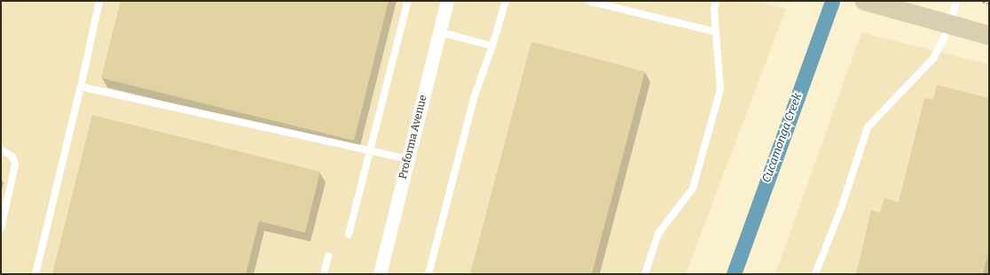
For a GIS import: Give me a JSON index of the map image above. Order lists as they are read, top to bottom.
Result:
{
  "streets": {
    "street": ["Proforma Avenue"]
  },
  "water": ["Cucamonga Creek"]
}
